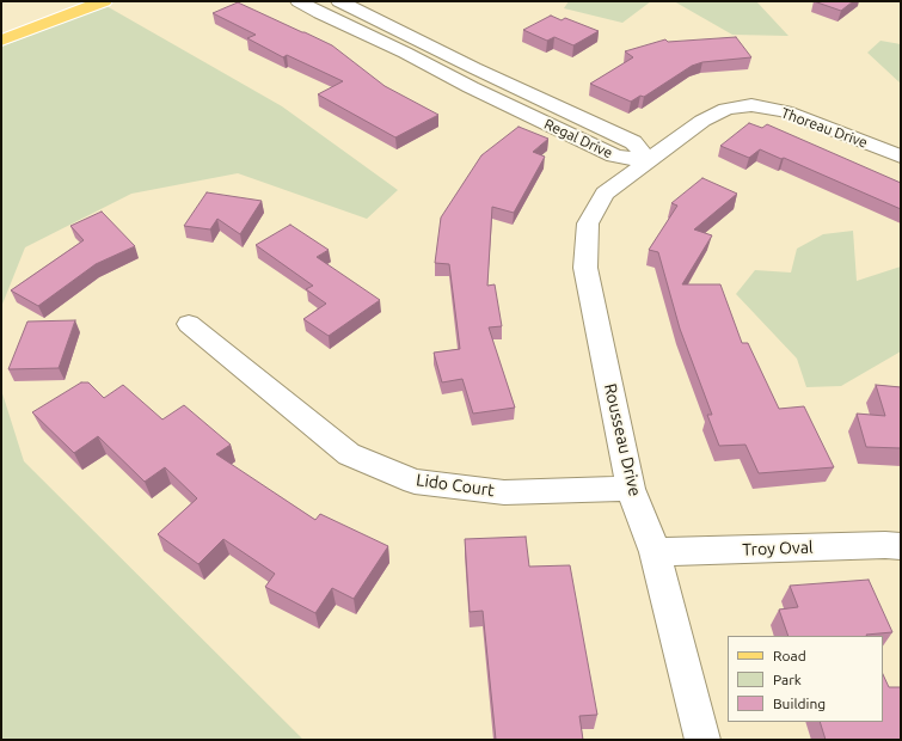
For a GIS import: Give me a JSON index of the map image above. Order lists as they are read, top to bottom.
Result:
{
  "streets": {
    "street": [
      "Thoreau Drive",
      "Regal Drive",
      "Rousseau Drive",
      "Lido Court",
      "Troy Oval"
    ]
  },
  "crossings": [
    ["Thoreau Drive", "Regal Drive"],
    ["Thoreau Drive", "Rousseau Drive"],
    ["Regal Drive", "Rousseau Drive"],
    ["Rousseau Drive", "Lido Court"],
    ["Rousseau Drive", "Troy Oval"]
  ],
  "legend": ["Road", "Park", "Building"]
}
